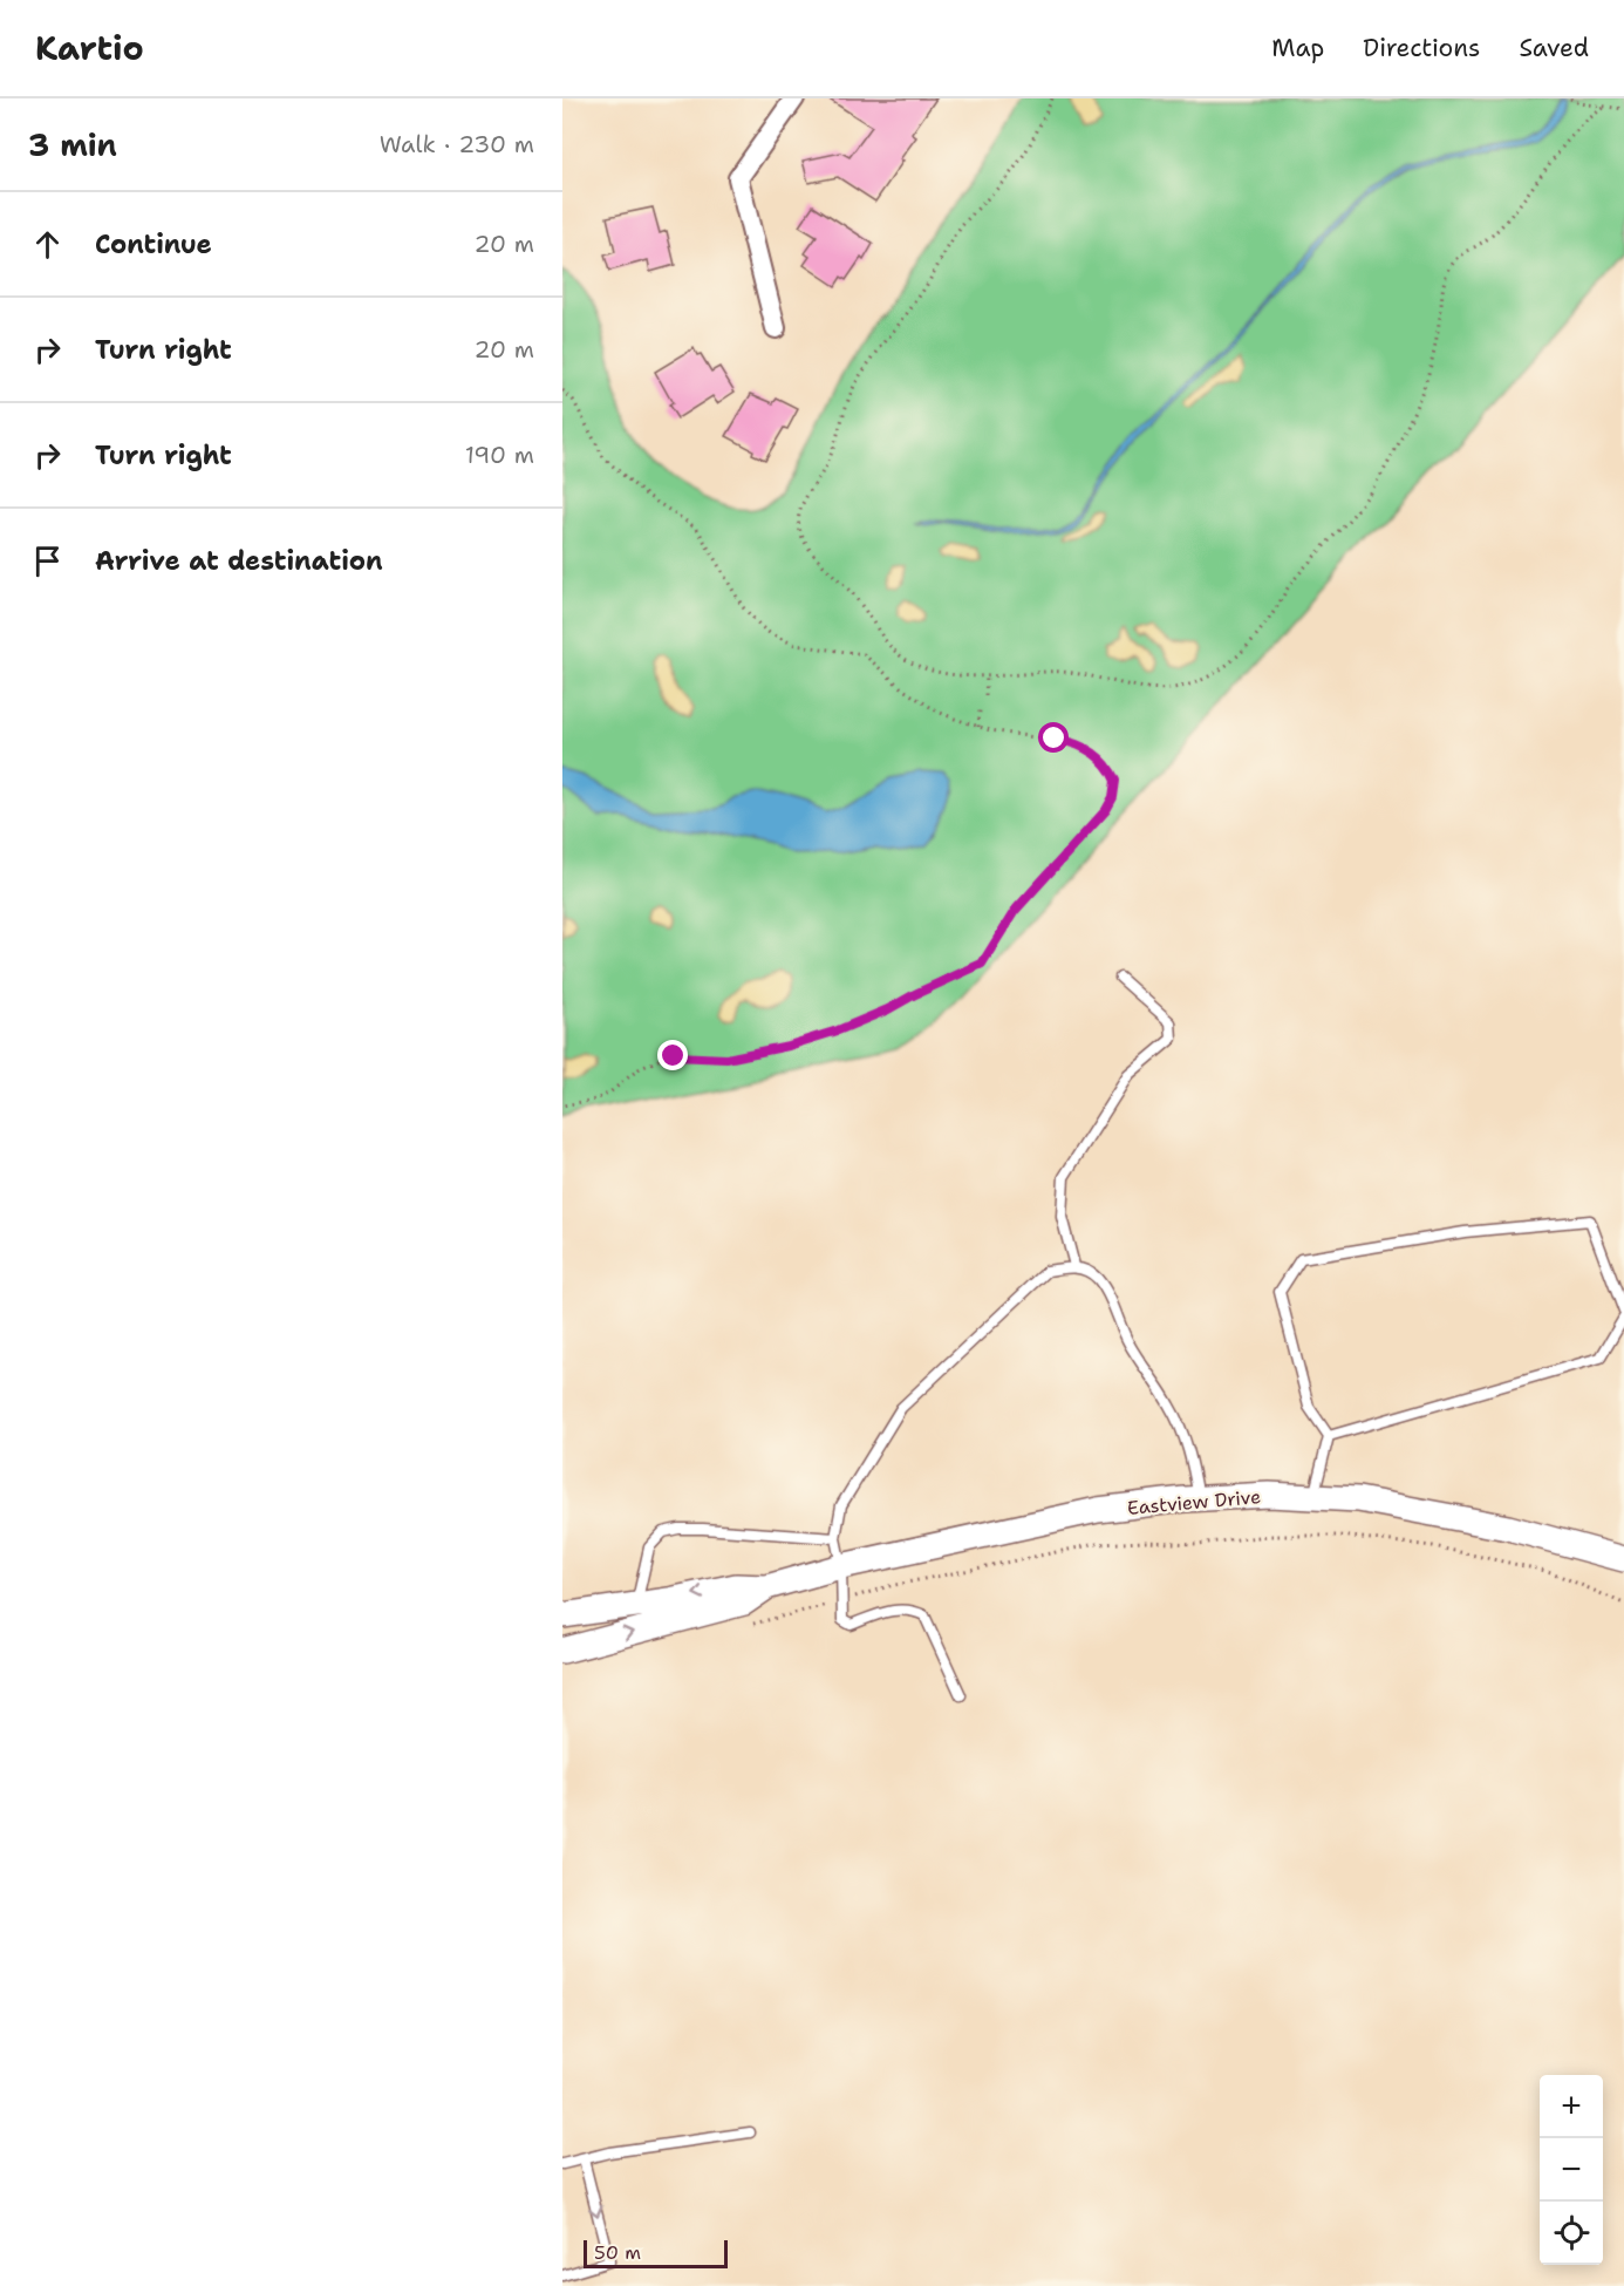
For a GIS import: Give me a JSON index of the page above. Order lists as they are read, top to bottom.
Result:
{
  "streets": {
    "street": ["Eastview Drive"]
  },
  "scale_bar": "50 m",
  "page": {
    "header": "Kartio",
    "nav": ["Map", "Directions", "Saved"],
    "heading": ["3 min", "Walk · 230 m"],
    "list": [
      ["Continue", "20 m"],
      ["Turn right", "20 m"],
      ["Turn right", "190 m"],
      "Arrive at destination"
    ],
    "map_buttons": ["+", "−"],
    "scale": "50 m"
  }
}
